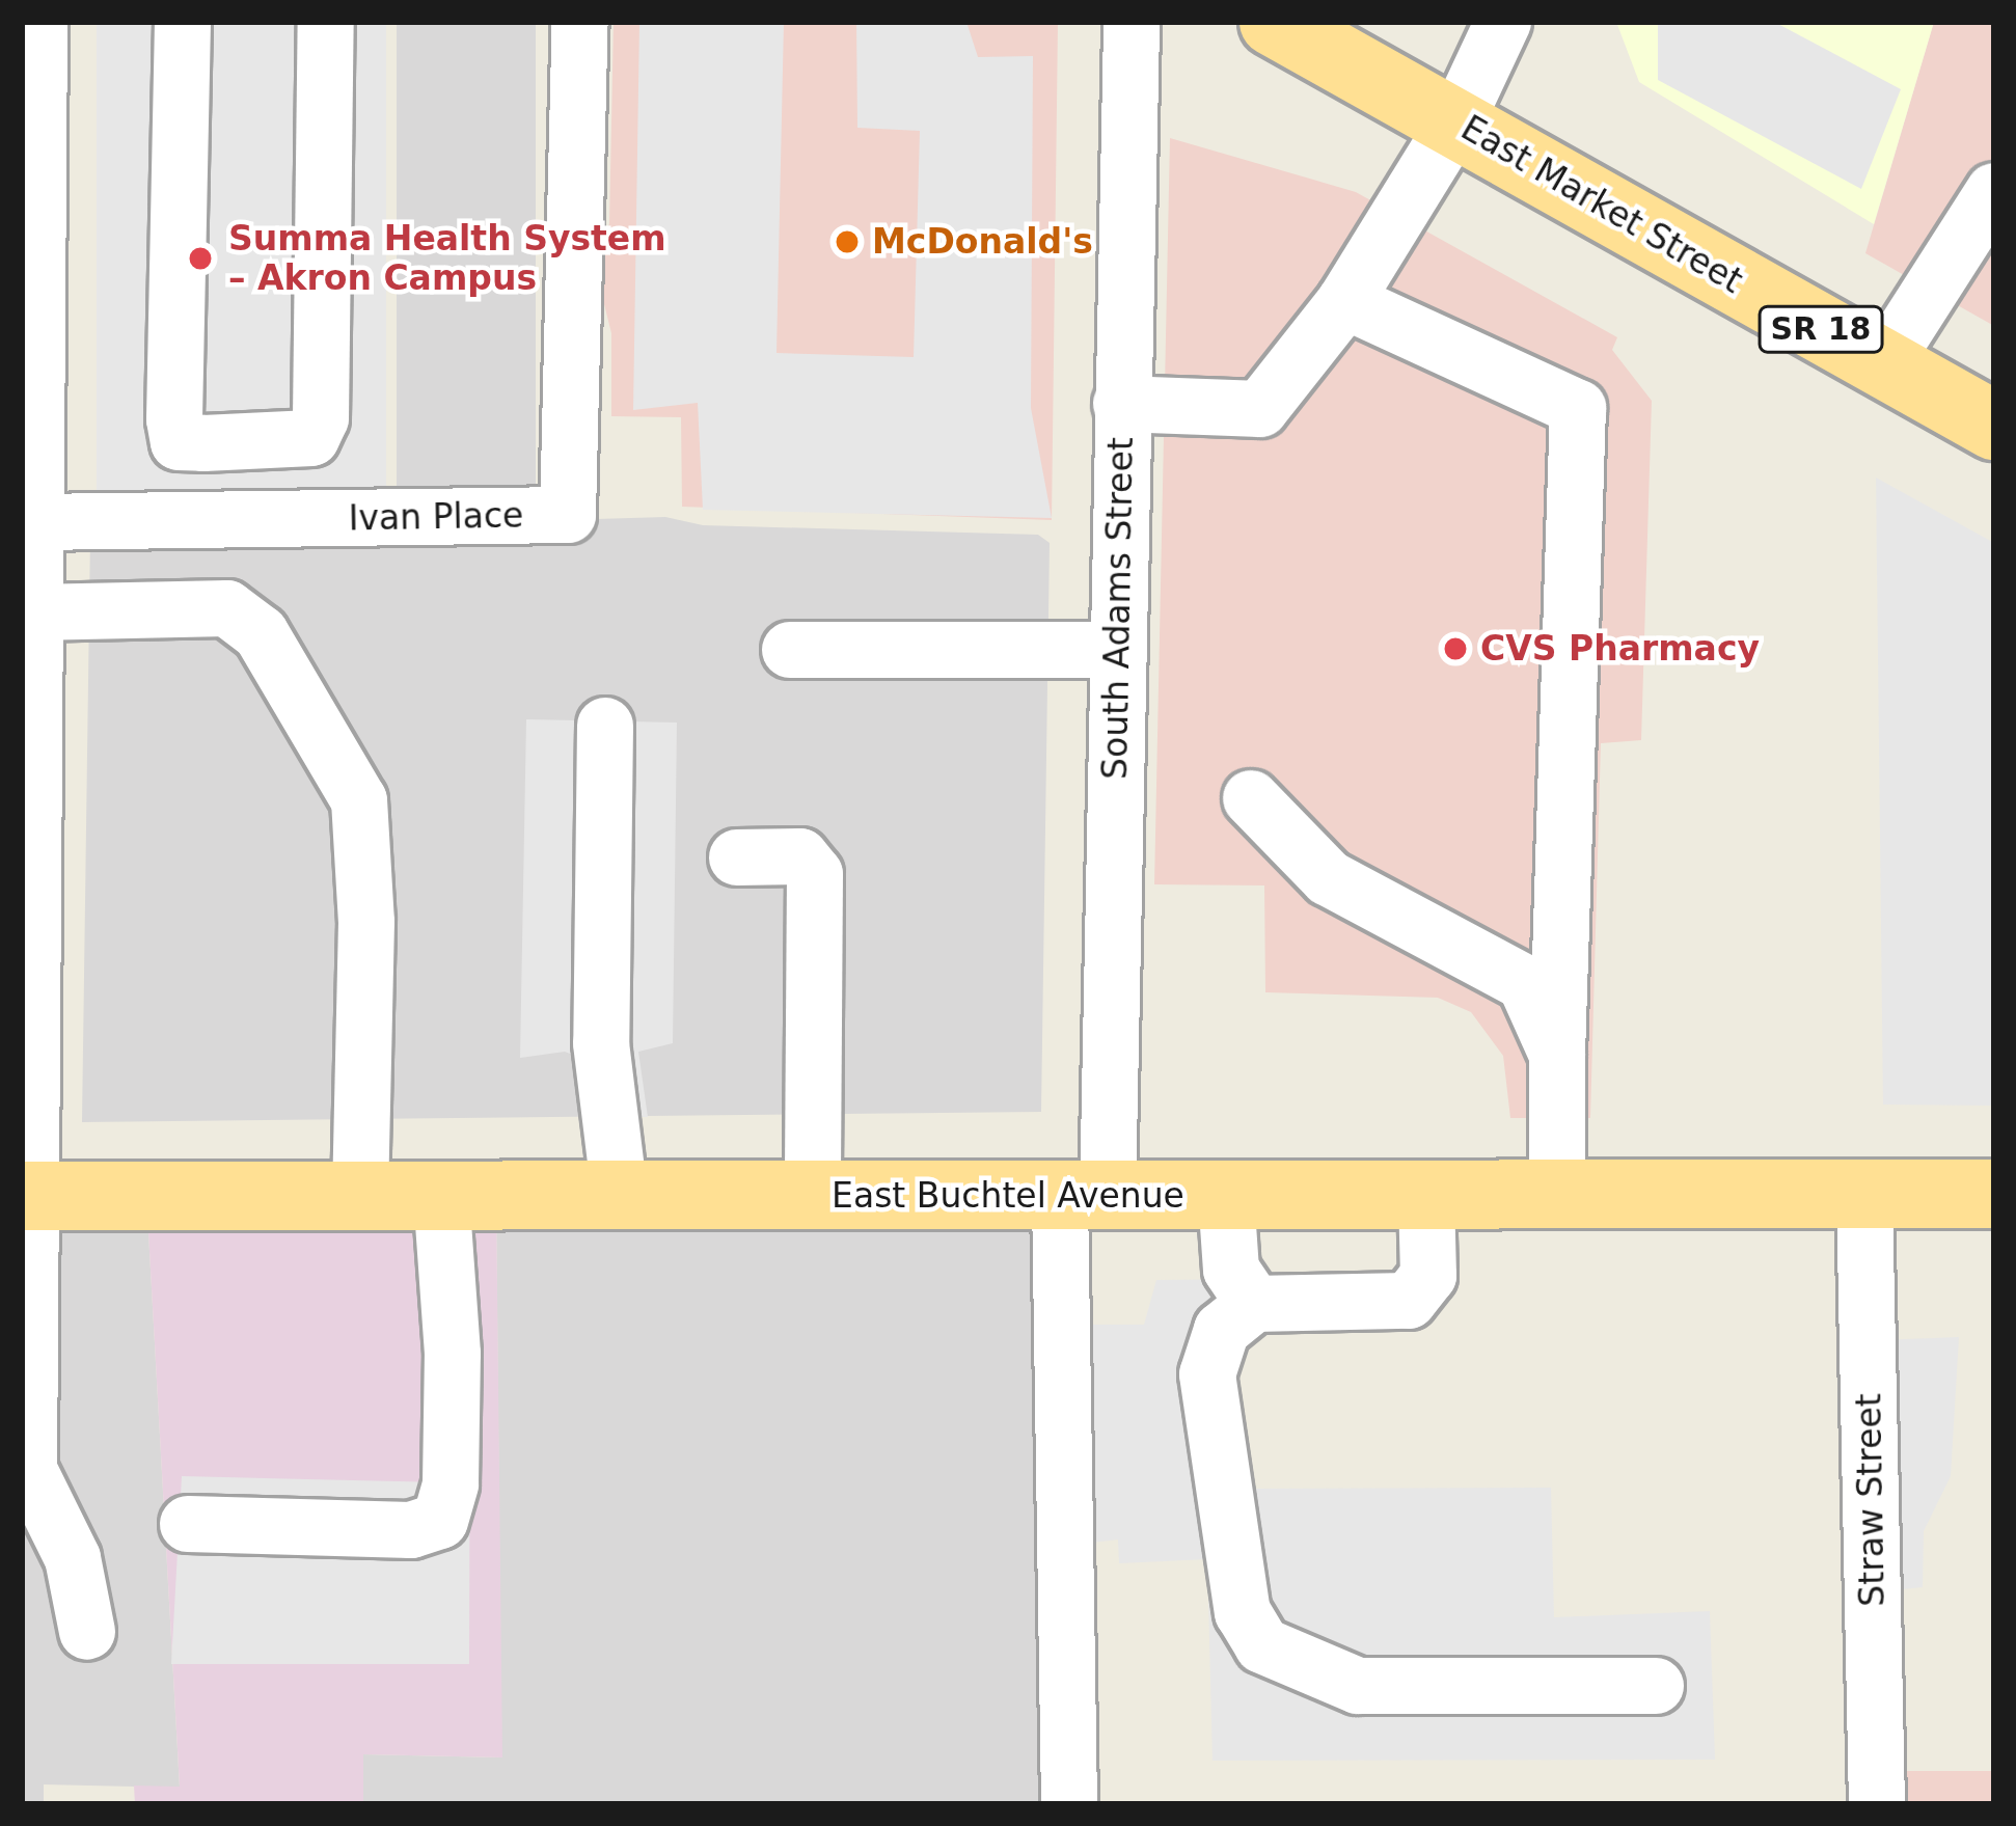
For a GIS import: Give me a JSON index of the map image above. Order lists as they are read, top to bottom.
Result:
{
  "streets": {
    "main road": ["East Market Street", "SR 18", "East Buchtel Avenue"],
    "street": ["Ivan Place", "South Adams Street", "Straw Street"]
  },
  "crossings": [
    ["South Adams Street", "East Buchtel Avenue"],
    ["East Buchtel Avenue", "Straw Street"]
  ],
  "places": ["McDonald's", "Summa Health System – Akron Campus", "CVS Pharmacy"]
}
